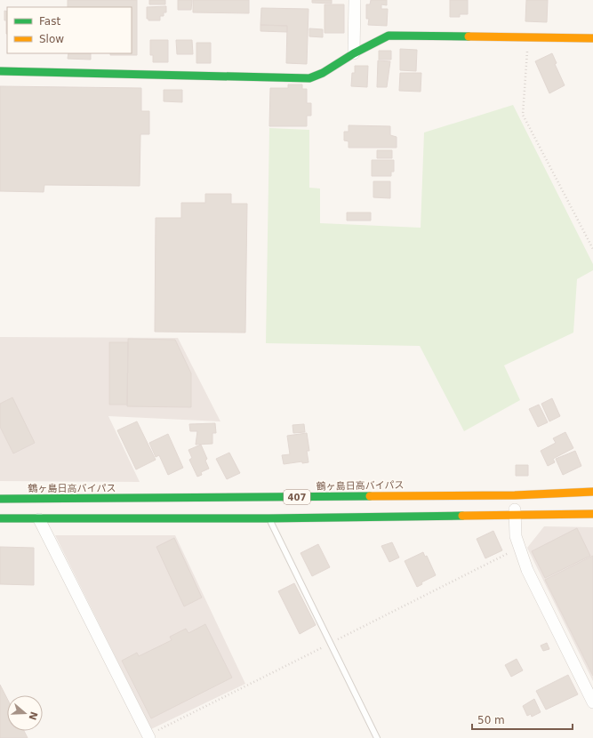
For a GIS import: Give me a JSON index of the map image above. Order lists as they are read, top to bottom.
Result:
{
  "streets": {
    "main road": ["鶴ヶ島日高バイパス", "407"]
  },
  "legend": ["Fast", "Slow"],
  "scale_bar": "50 m",
  "north": "right"
}
